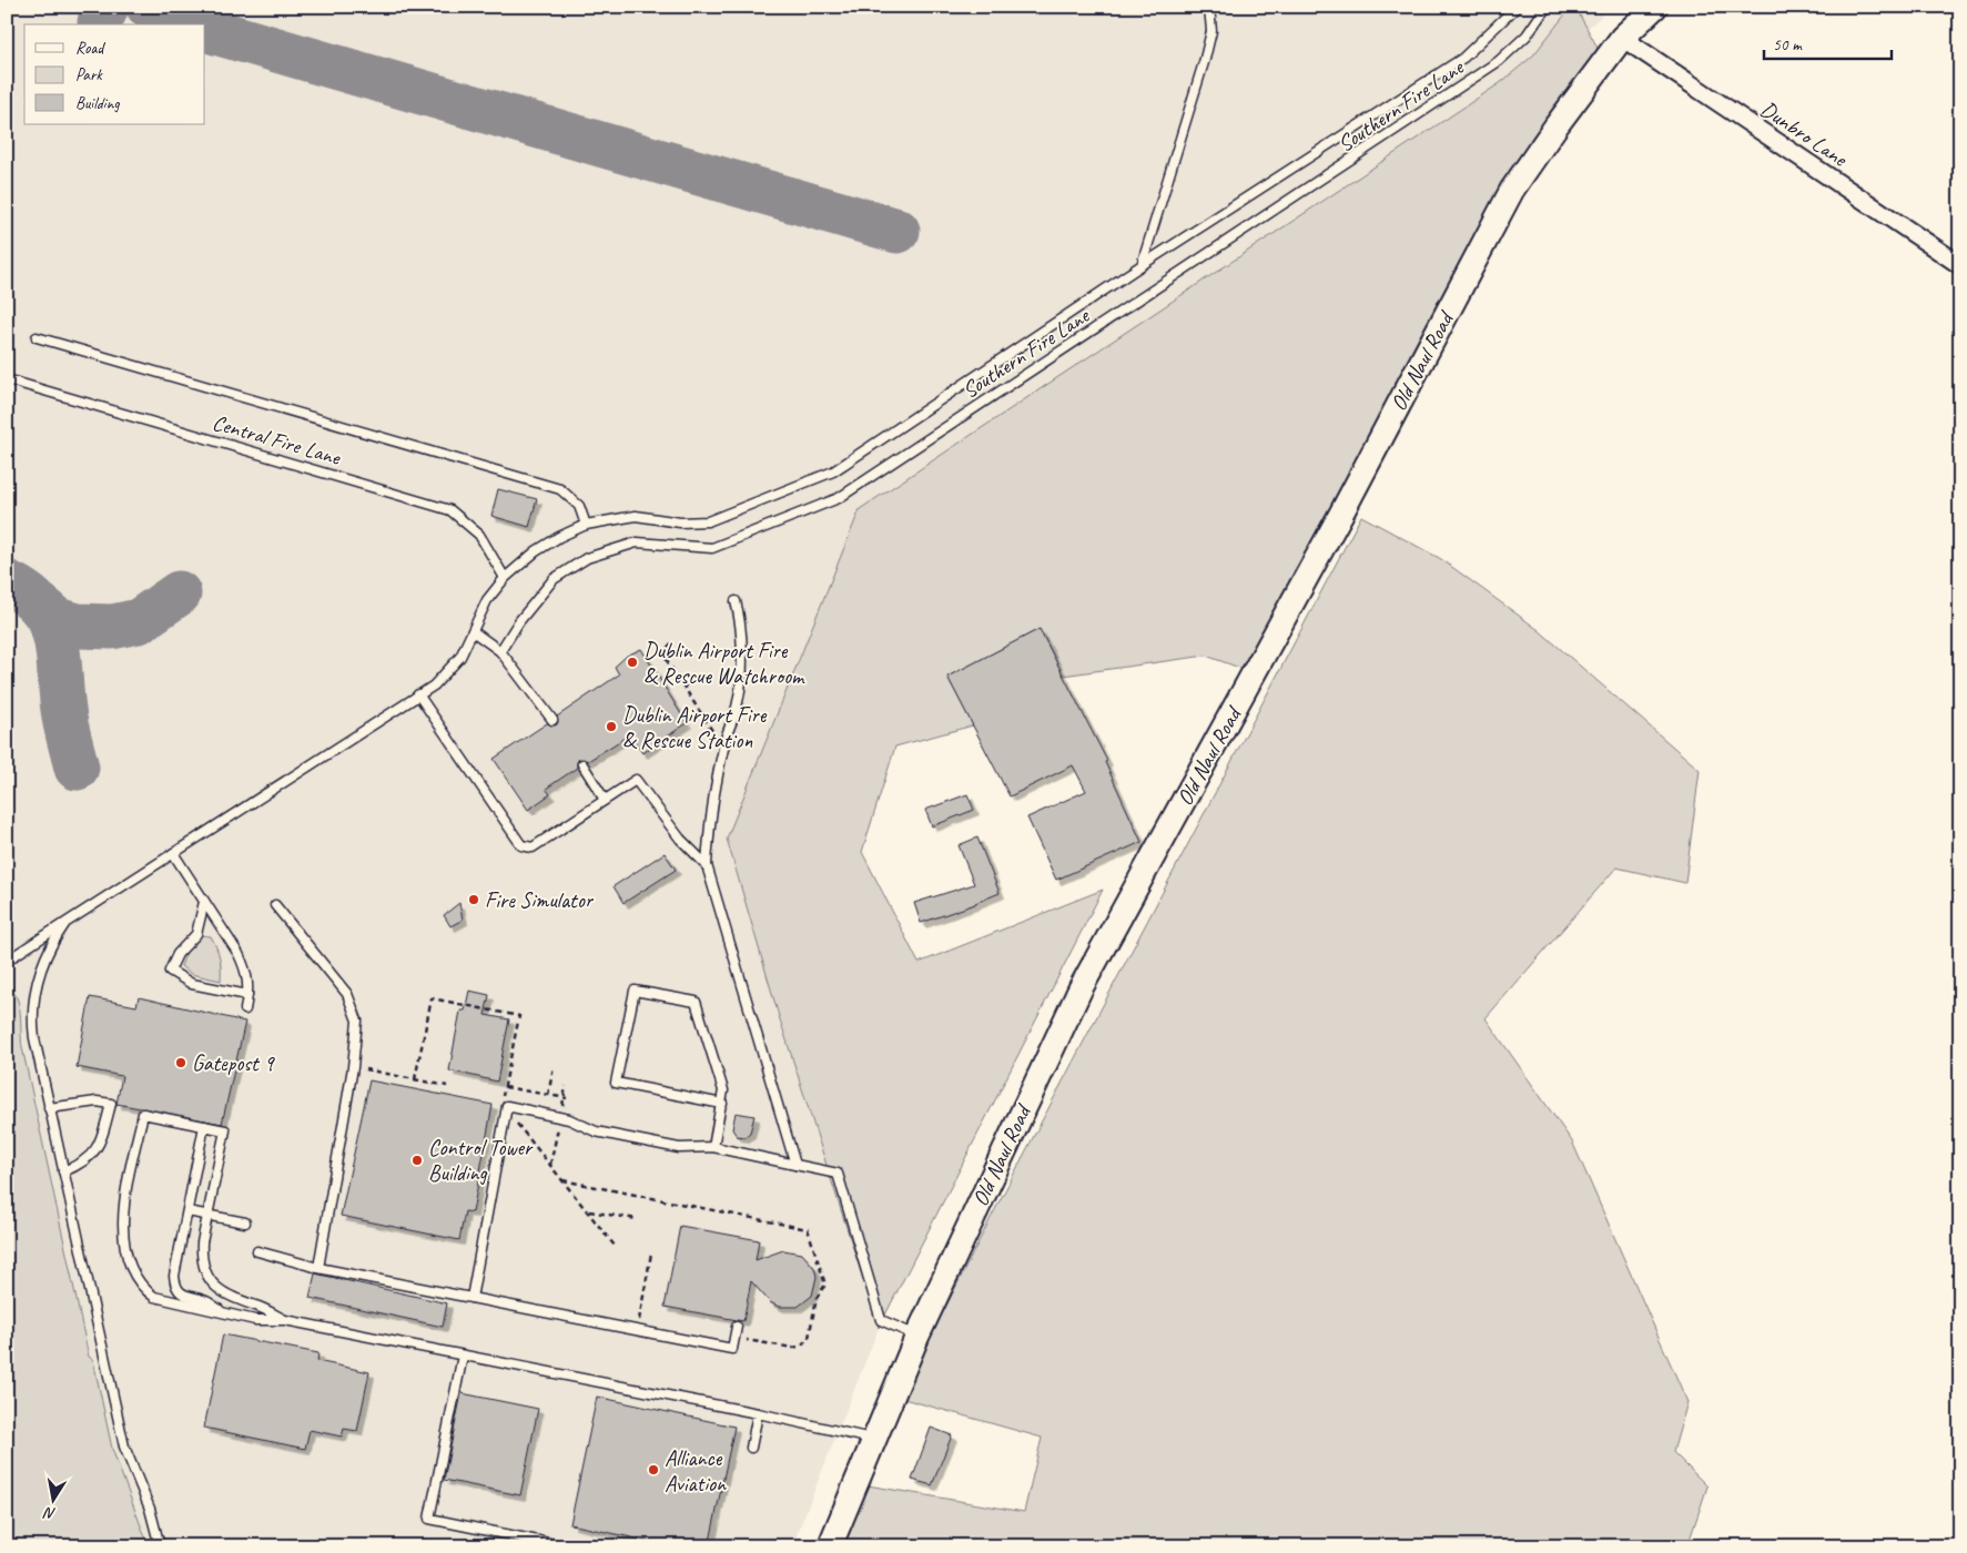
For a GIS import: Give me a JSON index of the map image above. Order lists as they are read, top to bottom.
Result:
{
  "streets": {
    "main road": ["Old Naul Road"],
    "street": ["Dunbro Lane"],
    "lane": ["Southern Fire Lane", "Central Fire Lane"]
  },
  "crossings": [
    ["Dunbro Lane", "Old Naul Road"]
  ],
  "places": [
    "Dublin Airport Fire & Rescue Watchroom",
    "Dublin Airport Fire & Rescue Station",
    "Fire Simulator",
    "Gatepost 9",
    "Control Tower Building",
    "Alliance Aviation"
  ],
  "legend": ["Road", "Park", "Building"],
  "scale_bar": "50 m",
  "north": "bottom"
}
